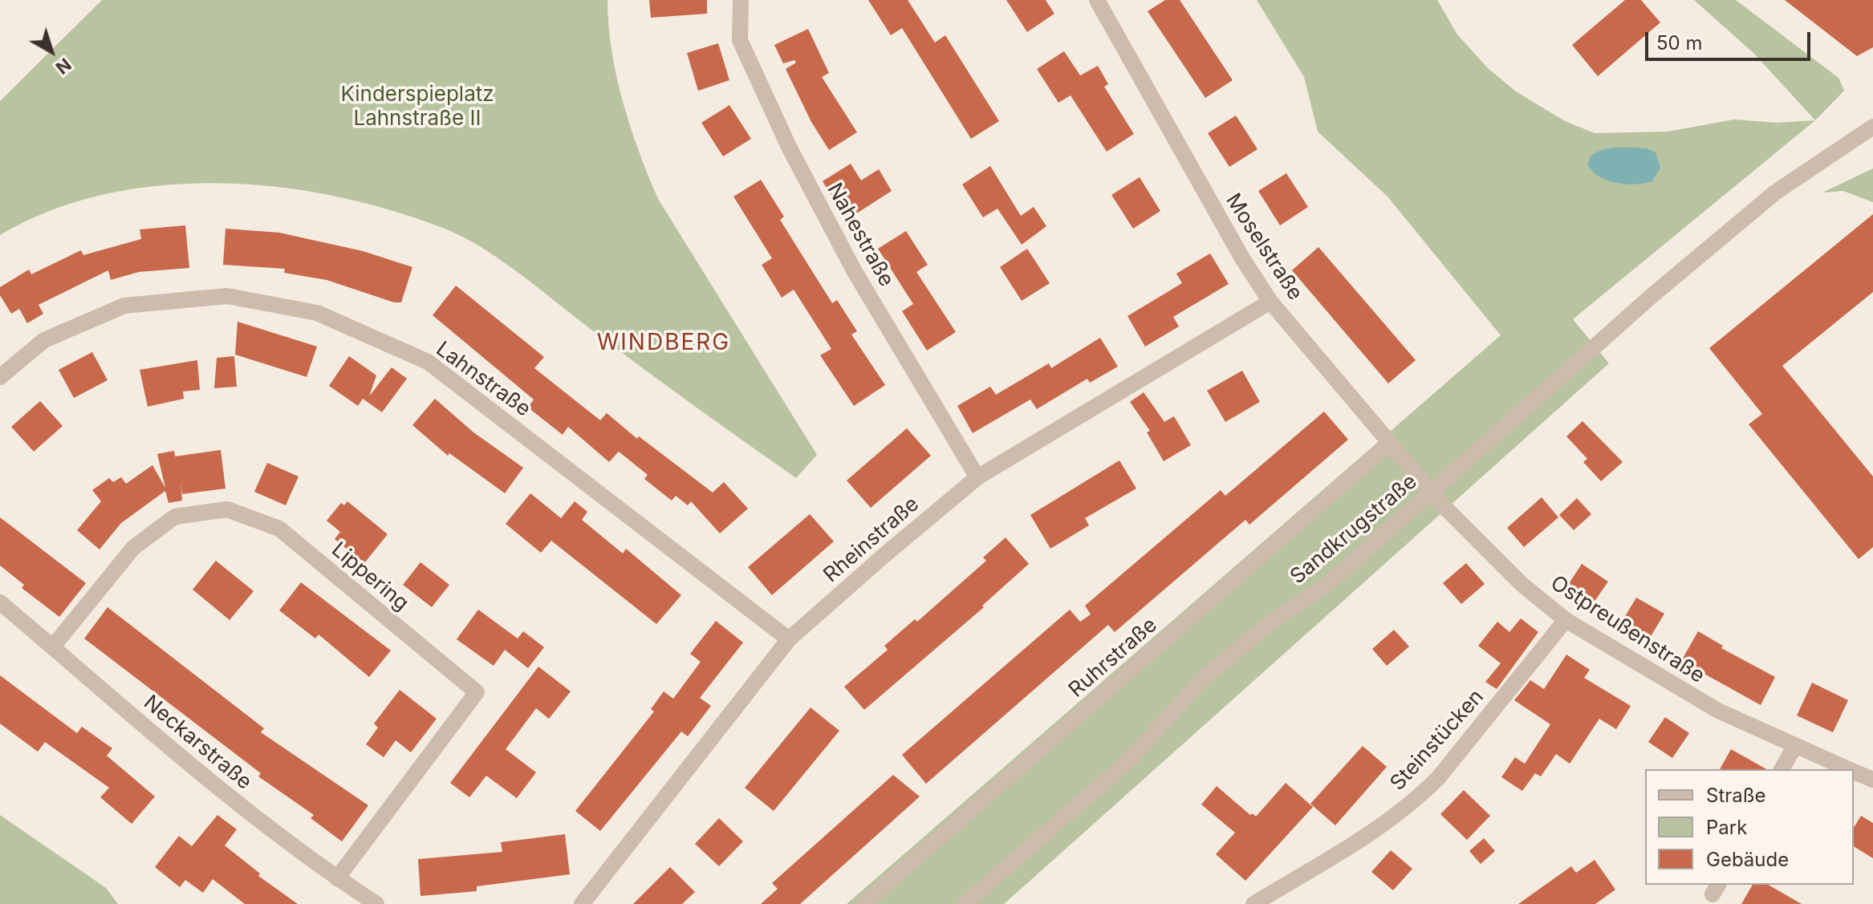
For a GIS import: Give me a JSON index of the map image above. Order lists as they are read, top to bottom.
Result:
{
  "streets": {
    "street": [
      "Nahestraße",
      "Moselstraße",
      "Lahnstraße",
      "Sandkrugstraße",
      "Rheinstraße",
      "Lippering",
      "Ostpreußenstraße",
      "Ruhrstraße",
      "Steinstücken",
      "Neckarstraße"
    ]
  },
  "crossings": [
    ["Nahestraße", "Rheinstraße"],
    ["Moselstraße", "Sandkrugstraße"],
    ["Moselstraße", "Rheinstraße"],
    ["Moselstraße", "Ostpreußenstraße"],
    ["Moselstraße", "Ruhrstraße"],
    ["Lahnstraße", "Rheinstraße"],
    ["Sandkrugstraße", "Ostpreußenstraße"],
    ["Lippering", "Neckarstraße"],
    ["Ostpreußenstraße", "Steinstücken"]
  ],
  "districts": ["WINDBERG"],
  "parks": ["Kinderspieplatz Lahnstraße II"],
  "legend": ["Straße", "Park", "Gebäude"],
  "scale_bar": "50 m",
  "north": "bottom right"
}
